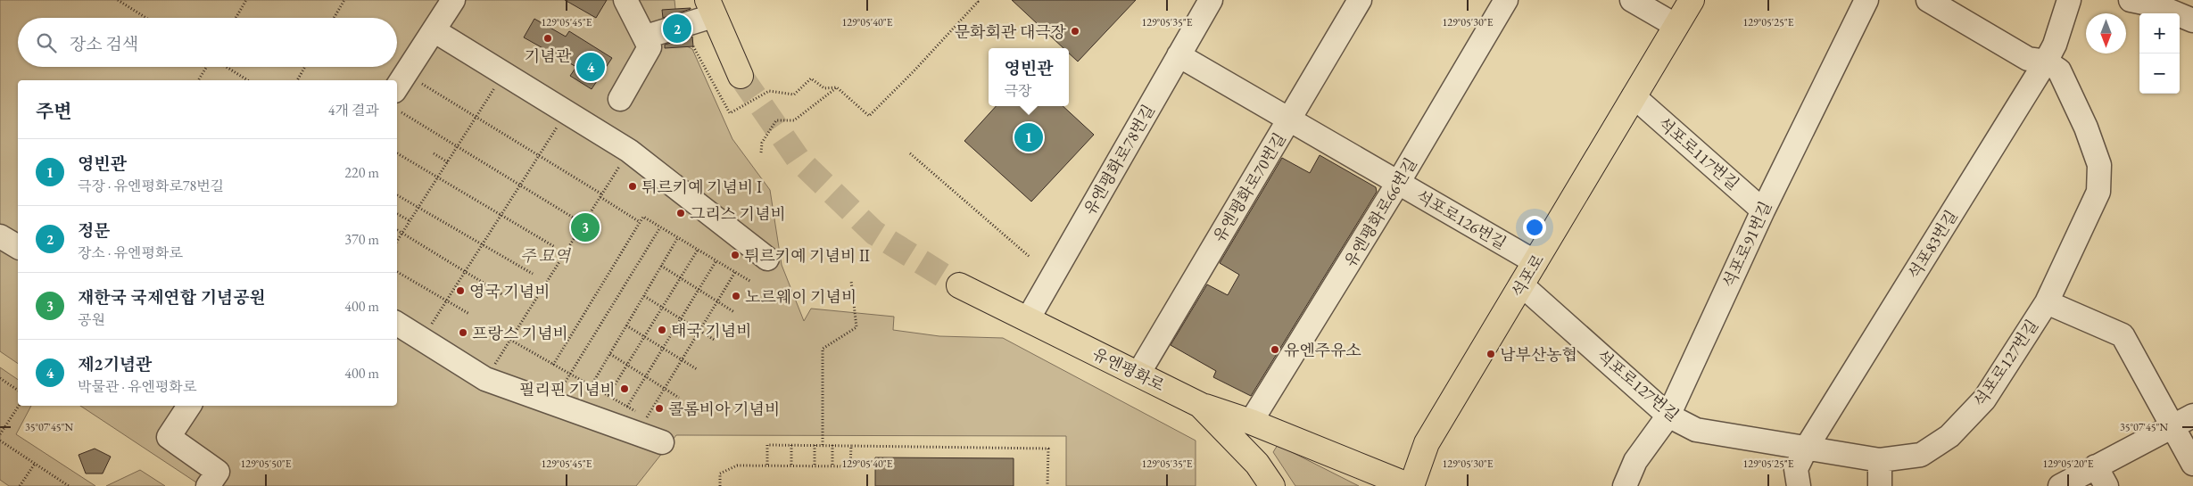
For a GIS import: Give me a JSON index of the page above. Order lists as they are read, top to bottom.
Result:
{
  "streets": {
    "main road": ["석포로", "유엔평화로"],
    "street": [
      "석포로117번길",
      "유엔평화로78번길",
      "유엔평화로70번길",
      "유엔평화로66번길",
      "석포로126번길",
      "석포로91번길",
      "석포83번길",
      "석포로127번길"
    ]
  },
  "crossings": [
    ["석포로117번길", "석포로91번길"],
    ["석포로117번길", "석포로"],
    ["유엔평화로78번길", "석포로126번길"],
    ["유엔평화로78번길", "유엔평화로"],
    ["유엔평화로70번길", "석포로126번길"],
    ["유엔평화로70번길", "유엔평화로"],
    ["유엔평화로66번길", "석포로126번길"],
    ["석포로126번길", "석포로"],
    ["석포로91번길", "석포로127번길"],
    ["석포83번길", "석포로127번길"],
    ["석포로", "석포로127번길"]
  ],
  "parks": ["주 묘역"],
  "places": [
    "문화회관 대극장",
    "기념관",
    "튀르키예 기념비 Ⅰ",
    "그리스 기념비",
    "튀르키예 기념비 Ⅱ",
    "영국 기념비",
    "노르웨이 기념비",
    "태국 기념비",
    "프랑스 기념비",
    "유엔주유소",
    "남부산농협",
    "필리핀 기념비",
    "콜롬비아 기념비"
  ],
  "north": "bottom",
  "page": {
    "pins": [
      "2",
      "4",
      "1",
      "3"
    ],
    "map_buttons": ["+", "−"],
    "search": "장소 검색",
    "popup": ["영빈관", "극장"],
    "heading": ["주변", "4개 결과"],
    "list": [
      {
        "mark": "1",
        "name": "영빈관",
        "note": "극장 · 유엔평화로78번길",
        "value": "220 m"
      },
      {
        "mark": "2",
        "name": "정문",
        "note": "장소 · 유엔평화로",
        "value": "370 m"
      },
      {
        "mark": "3",
        "name": "재한국 국제연합 기념공원",
        "note": "공원",
        "value": "400 m"
      },
      {
        "mark": "4",
        "name": "제2기념관",
        "note": "박물관 · 유엔평화로",
        "value": "400 m"
      }
    ]
  },
  "coordinates": [
    "129°05'45\"E",
    "129°05'40\"E",
    "129°05'35\"E",
    "129°05'30\"E",
    "129°05'25\"E",
    "35°07'45\"N",
    "129°05'50\"E",
    "129°05'20\"E"
  ]
}
